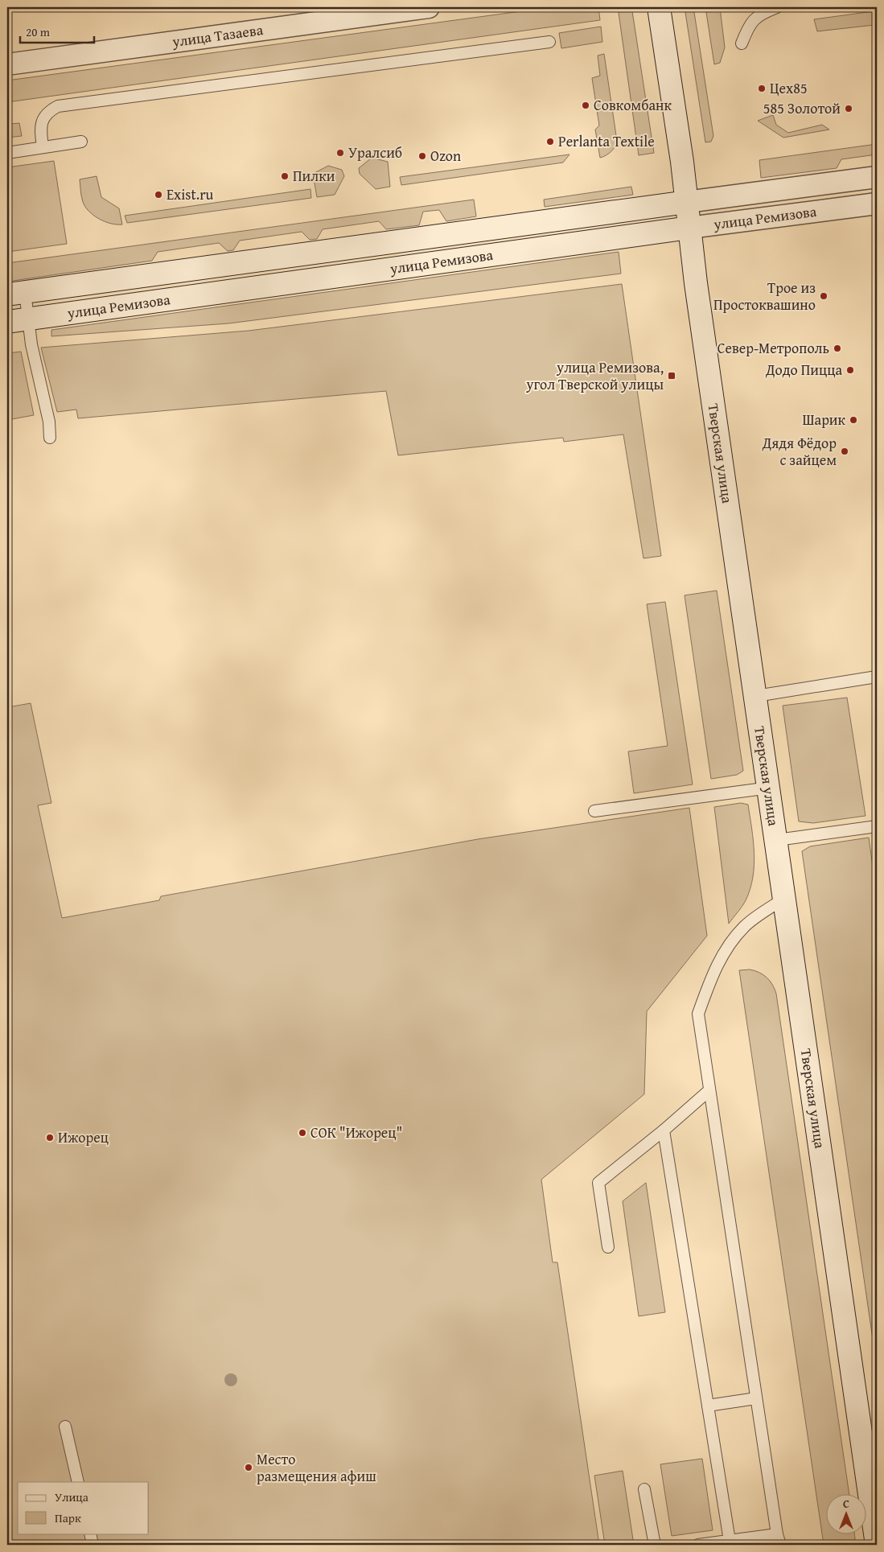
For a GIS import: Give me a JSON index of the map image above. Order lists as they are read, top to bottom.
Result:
{
  "streets": {
    "main road": ["улица Ремизова", "Тверская улица"],
    "street": ["улица Тазаева"]
  },
  "crossings": [
    ["улица Ремизова", "Тверская улица"]
  ],
  "places": {
    "other": [
      "Цех85",
      "Совкомбанк",
      "585 Золотой",
      "Perlanta Textile",
      "Уралсиб",
      "Ozon",
      "Пилки",
      "Exist.ru",
      "Трое из Простоквашино",
      "Север-Метрополь",
      "Додо Пицца",
      "Шарик",
      "Дядя Фёдор с зайцем",
      "СОК \"Ижорец\"",
      "Ижорец",
      "Место размещения афиш"
    ],
    "transit": ["улица Ремизова, угол Тверской улицы"]
  },
  "legend": ["Улица", "Парк"],
  "scale_bar": "20 m",
  "north": "top"
}
